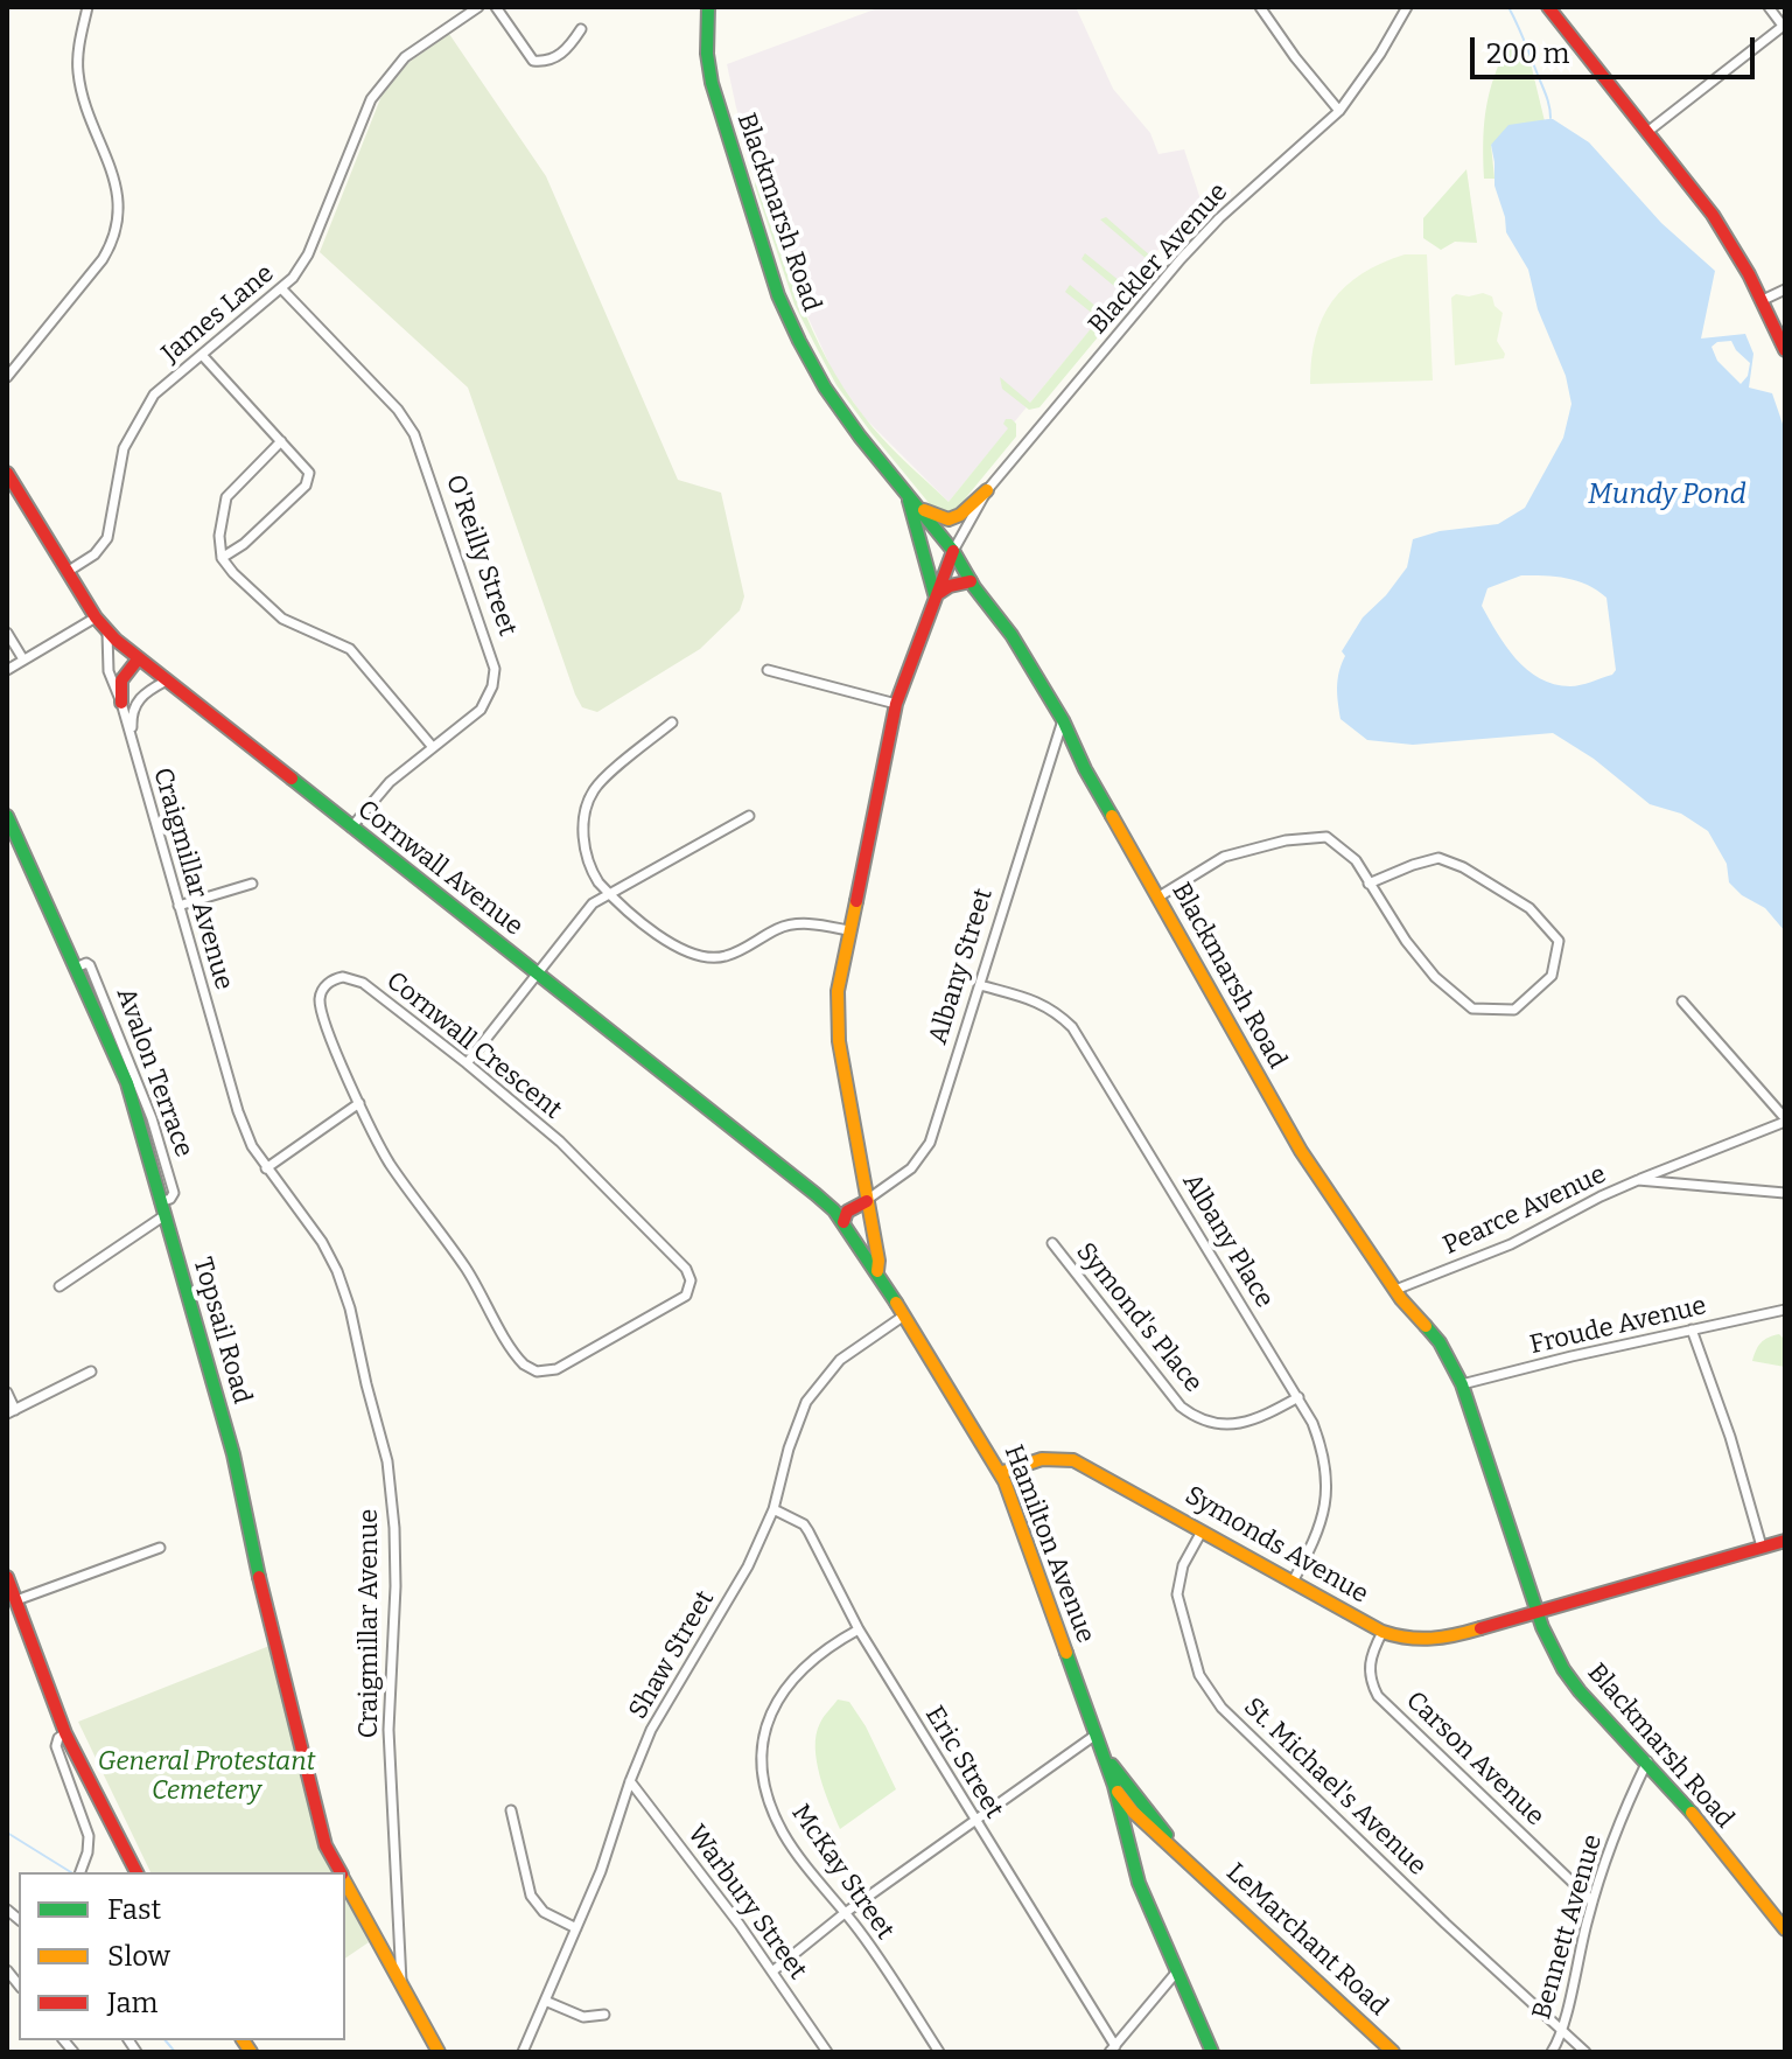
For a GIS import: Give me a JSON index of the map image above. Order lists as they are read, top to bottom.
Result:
{
  "streets": {
    "street": [
      "Blackmarsh Road",
      "Blackler Avenue",
      "James Lane",
      "O'Reilly Street",
      "Cornwall Avenue",
      "Craigmillar Avenue",
      "Albany Street",
      "Cornwall Crescent",
      "Pearce Avenue",
      "Albany Place",
      "Symond's Place",
      "Froude Avenue",
      "Topsail Road",
      "Hamilton Avenue",
      "Symonds Avenue",
      "Shaw Street",
      "Carson Avenue",
      "Eric Street",
      "St. Michael's Avenue",
      "McKay Street",
      "Warbury Street",
      "Bennett Avenue",
      "LeMarchant Road"
    ]
  },
  "crossings": [
    ["Blackmarsh Road", "Blackler Avenue"],
    ["Blackmarsh Road", "Albany Street"],
    ["Blackmarsh Road", "Pearce Avenue"],
    ["Blackmarsh Road", "Froude Avenue"],
    ["Blackmarsh Road", "Symonds Avenue"],
    ["Blackmarsh Road", "Bennett Avenue"],
    ["James Lane", "O'Reilly Street"],
    ["James Lane", "Cornwall Avenue"],
    ["O'Reilly Street", "Cornwall Avenue"],
    ["Cornwall Avenue", "Craigmillar Avenue"],
    ["Cornwall Avenue", "Albany Street"],
    ["Cornwall Avenue", "Hamilton Avenue"],
    ["Craigmillar Avenue", "Topsail Road"],
    ["Albany Street", "Albany Place"],
    ["Albany Place", "Symond's Place"],
    ["Albany Place", "Symonds Avenue"],
    ["Hamilton Avenue", "Symonds Avenue"],
    ["Hamilton Avenue", "Shaw Street"],
    ["Hamilton Avenue", "LeMarchant Road"],
    ["Symonds Avenue", "Carson Avenue"],
    ["Symonds Avenue", "St. Michael's Avenue"],
    ["Shaw Street", "Eric Street"],
    ["Shaw Street", "Warbury Street"],
    ["Carson Avenue", "Bennett Avenue"],
    ["Eric Street", "McKay Street"],
    ["St. Michael's Avenue", "Bennett Avenue"]
  ],
  "water": ["Mundy Pond"],
  "parks": ["General Protestant Cemetery"],
  "legend": ["Fast", "Slow", "Jam"],
  "scale_bar": "200 m"
}
